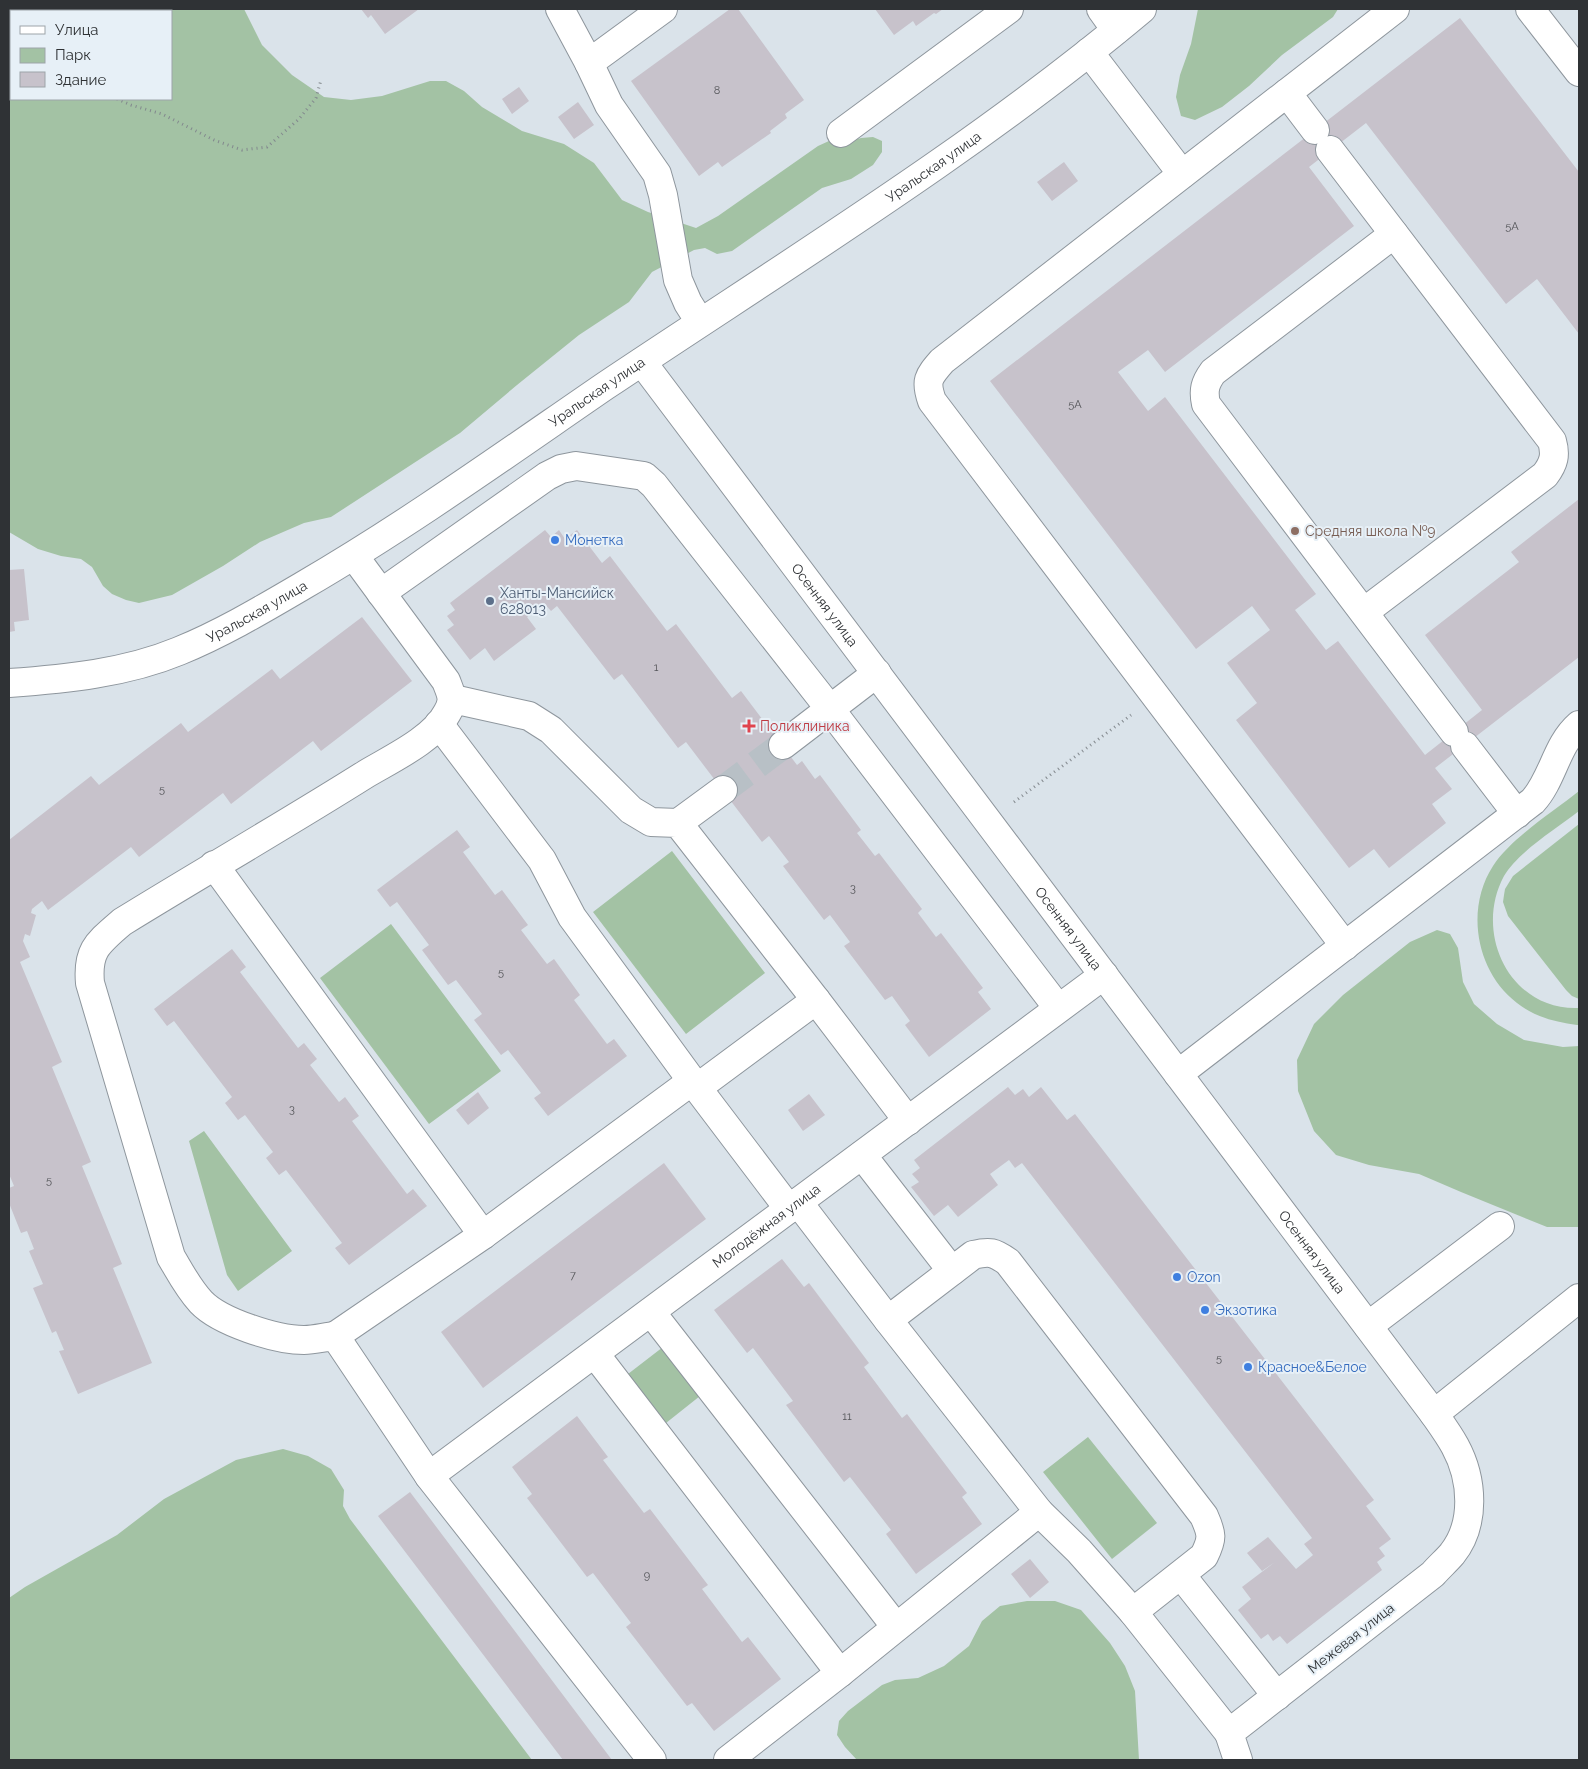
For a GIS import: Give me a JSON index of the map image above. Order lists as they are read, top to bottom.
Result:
{
  "streets": {
    "street": [
      "Уральская улица",
      "Осенняя улица",
      "Молодёжная улица",
      "Межевая улица"
    ]
  },
  "crossings": [
    ["Уральская улица", "Осенняя улица"],
    ["Осенняя улица", "Молодёжная улица"],
    ["Осенняя улица", "Межевая улица"]
  ],
  "places": {
    "other": [
      "Средняя школа №9",
      "Монетка",
      "Ханты-Мансийск 628013",
      "Ozon",
      "Экзотика",
      "Красное&Белое"
    ],
    "health": ["Поликлиника"]
  },
  "house_numbers": [
    "8",
    "5А",
    "5А",
    "1",
    "5",
    "3",
    "5",
    "3",
    "5",
    "7",
    "5",
    "11",
    "9"
  ],
  "legend": ["Улица", "Парк", "Здание"]
}
